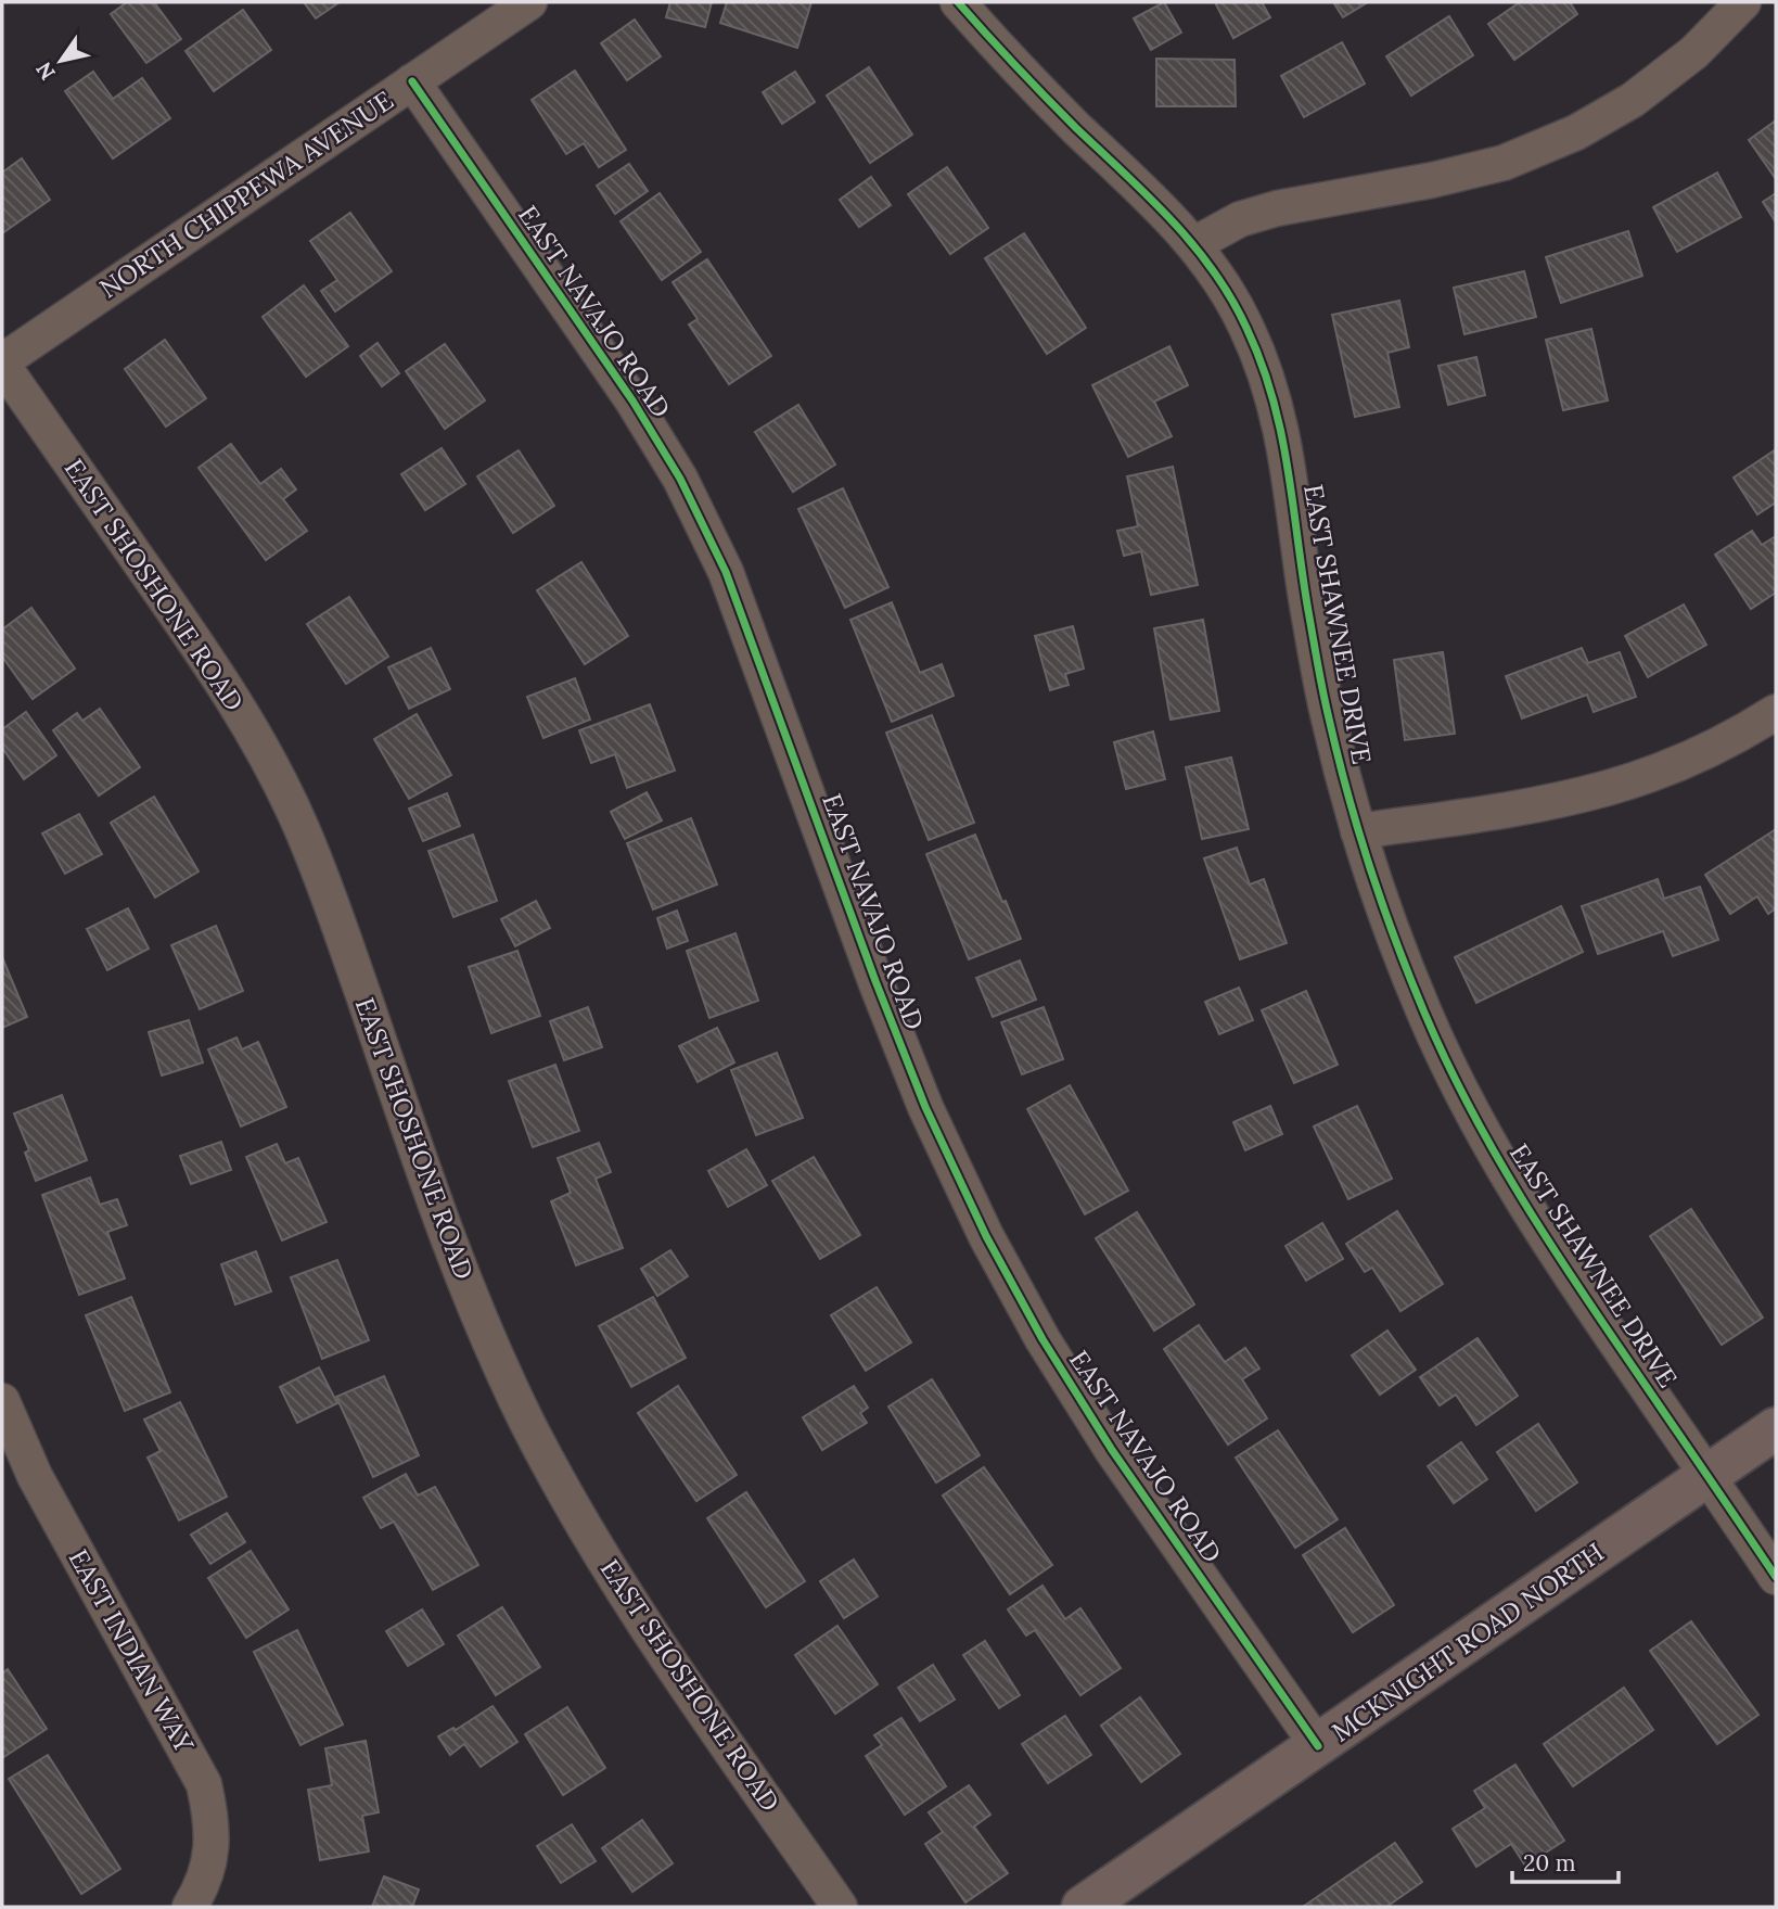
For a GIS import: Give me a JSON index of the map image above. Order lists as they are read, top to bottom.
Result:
{
  "streets": {
    "street": [
      "NORTH CHIPPEWA AVENUE",
      "EAST NAVAJO ROAD",
      "EAST SHOSHONE ROAD",
      "EAST SHAWNEE DRIVE",
      "MCKNIGHT ROAD NORTH",
      "EAST INDIAN WAY"
    ]
  },
  "crossings": [
    ["NORTH CHIPPEWA AVENUE", "EAST NAVAJO ROAD"],
    ["NORTH CHIPPEWA AVENUE", "EAST SHOSHONE ROAD"],
    ["EAST NAVAJO ROAD", "MCKNIGHT ROAD NORTH"],
    ["EAST SHAWNEE DRIVE", "MCKNIGHT ROAD NORTH"]
  ],
  "scale_bar": "20 m",
  "north": "bottom left"
}
